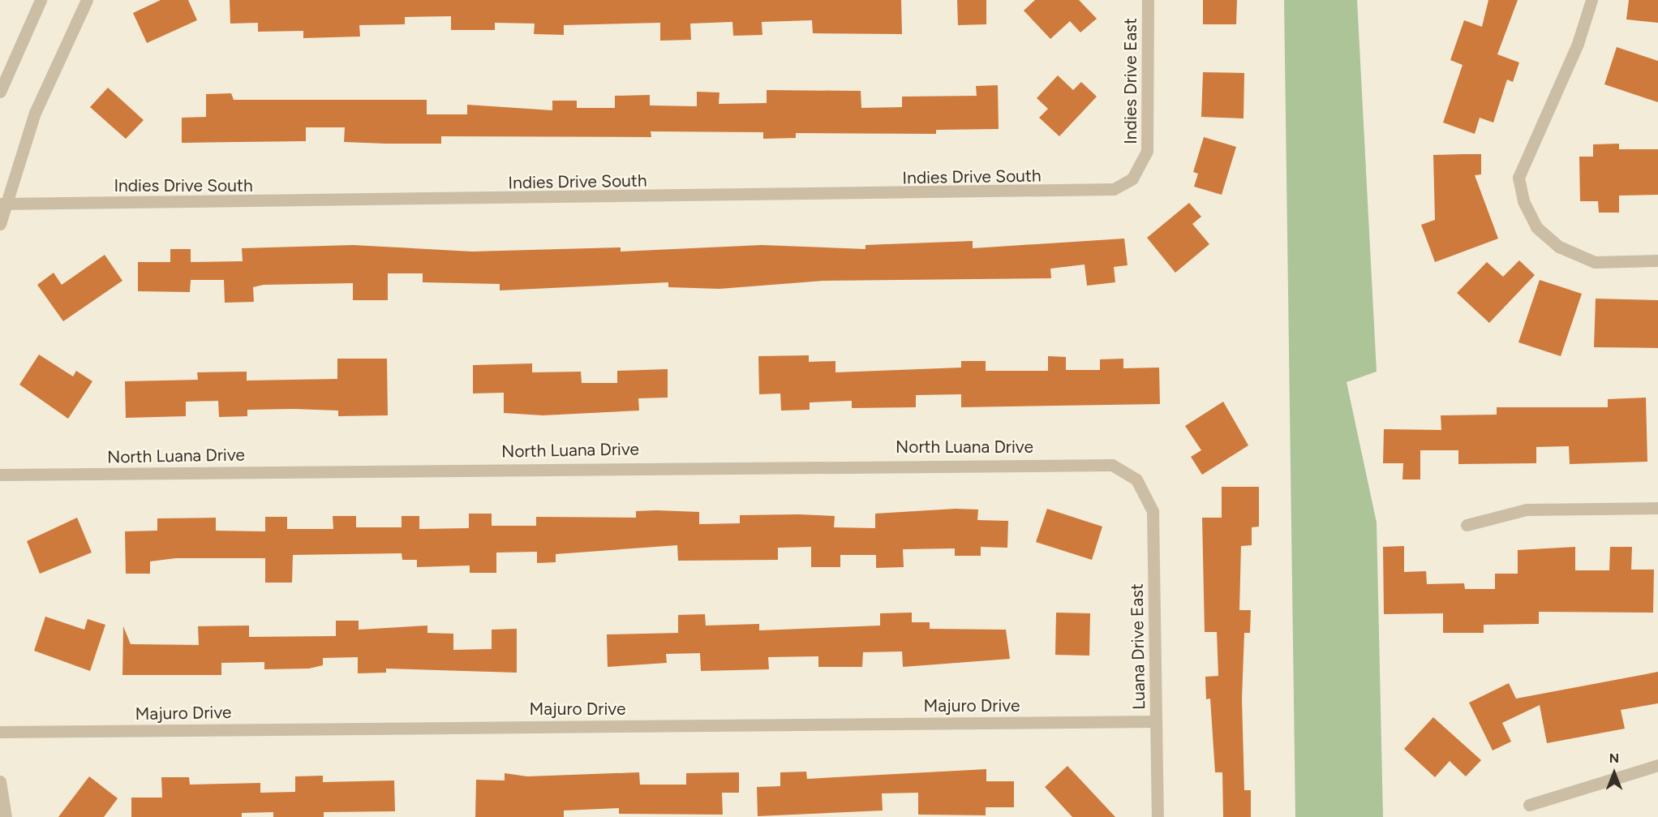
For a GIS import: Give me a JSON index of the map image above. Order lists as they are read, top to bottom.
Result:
{
  "streets": {
    "street": [
      "Indies Drive East",
      "Indies Drive South",
      "North Luana Drive",
      "Luana Drive East",
      "Majuro Drive"
    ]
  },
  "crossings": [
    ["Indies Drive East", "Indies Drive South"],
    ["North Luana Drive", "Luana Drive East"],
    ["Luana Drive East", "Majuro Drive"]
  ],
  "north": "top"
}
